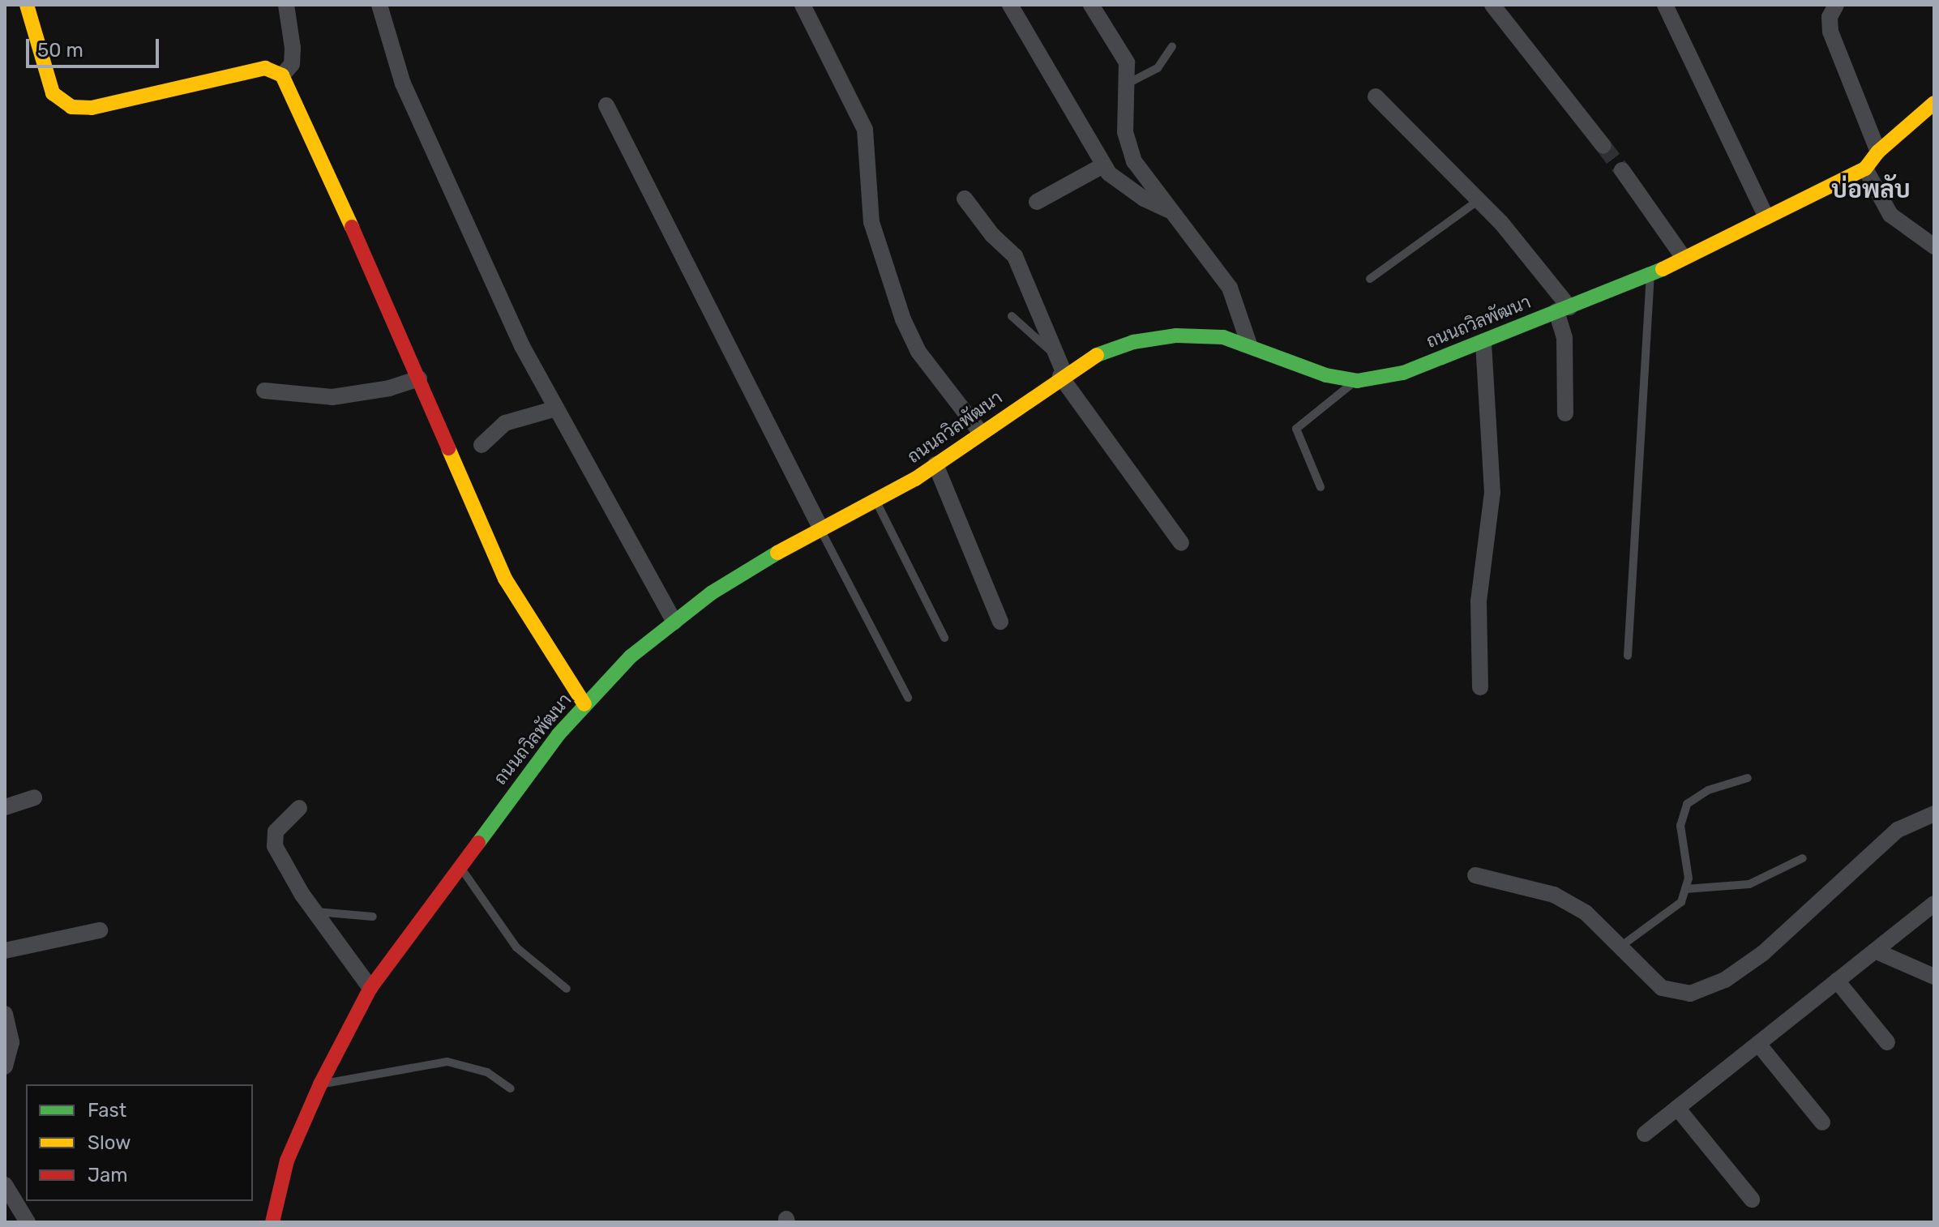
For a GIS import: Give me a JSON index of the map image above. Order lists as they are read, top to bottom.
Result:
{
  "streets": {
    "street": ["ถนนถวิลพัฒนา"]
  },
  "districts": ["บ่อพลับ"],
  "legend": ["Fast", "Slow", "Jam"],
  "scale_bar": "50 m"
}
